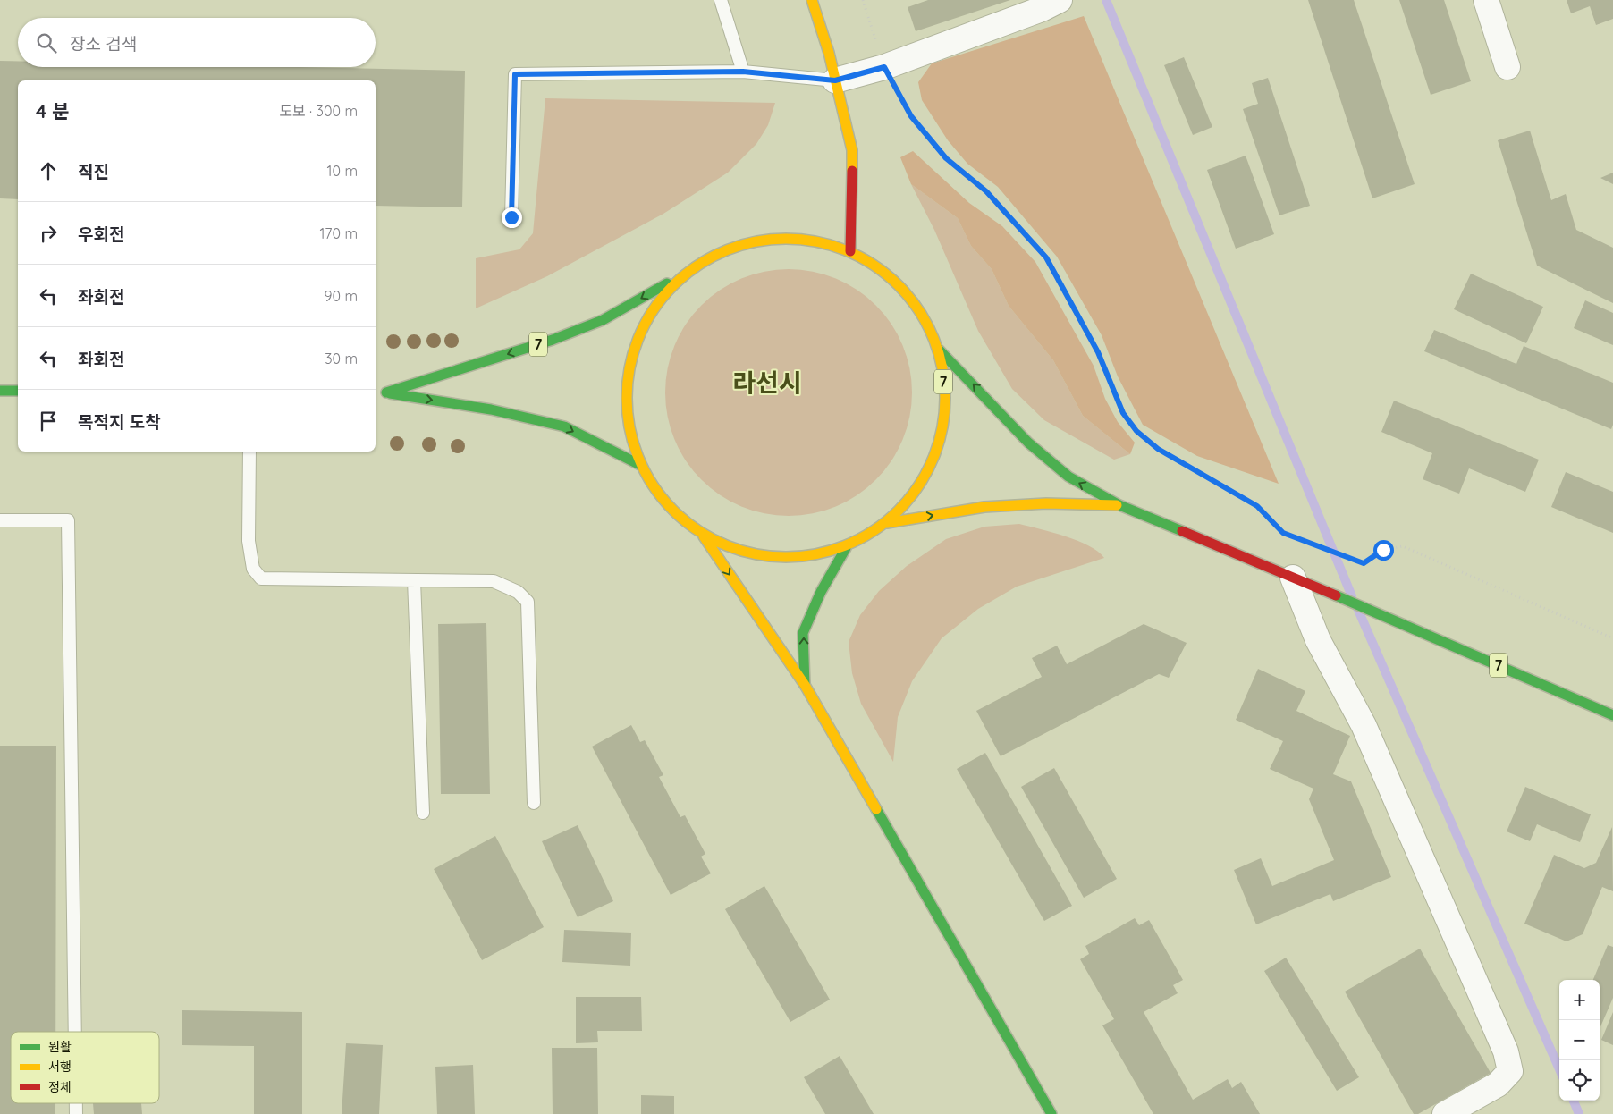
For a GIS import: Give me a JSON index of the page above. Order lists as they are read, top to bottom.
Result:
{
  "streets": {
    "main road": ["7"]
  },
  "districts": ["라선시"],
  "legend": ["원활", "서행", "정체"],
  "page": {
    "search": "장소 검색",
    "heading": ["4 분", "도보 · 300 m"],
    "list": [
      ["직진", "10 m"],
      ["우회전", "170 m"],
      ["좌회전", "90 m"],
      ["좌회전", "30 m"],
      "목적지 도착"
    ],
    "map_buttons": ["+", "−"]
  }
}
